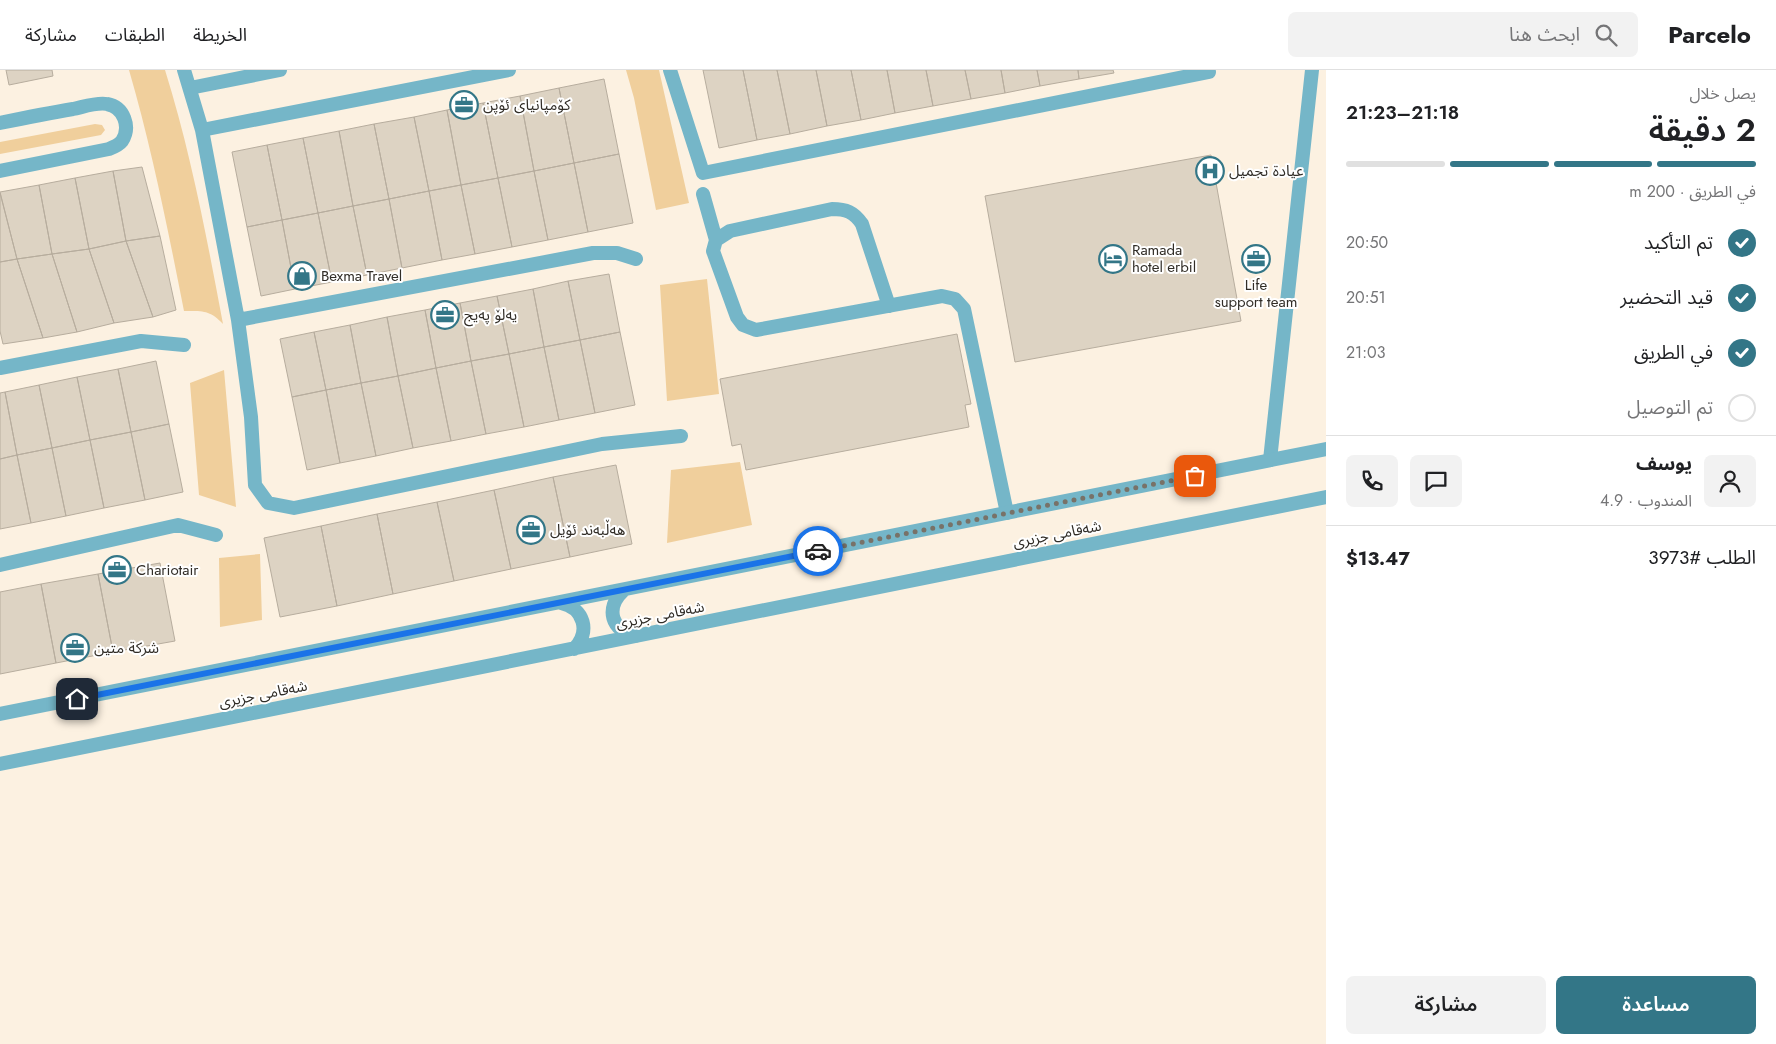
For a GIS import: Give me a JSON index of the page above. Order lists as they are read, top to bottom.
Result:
{
  "streets": {
    "street": ["شەقامی جزیری"]
  },
  "places": {
    "office": [
      "کۆمپانیای ئۆپن",
      "Life support team",
      "یەلۆ پەیج",
      "هەڵبەند ئۆیل",
      "Chariotair",
      "شرکة متین"
    ],
    "hospital": ["عيادة تجميل"],
    "hotel": ["Ramada hotel erbil"],
    "shop": ["Bexma Travel"]
  },
  "page": {
    "header": "Parcelo",
    "search": "ابحث هنا",
    "nav": ["الخريطة", "الطبقات", "مشاركة"],
    "heading": ["2 دقيقة", "يصل خلال", "21:18–21:23"],
    "panel": [
      "يوسف",
      "المندوب · 4.9",
      "الطلب #3973",
      "$13.47"
    ],
    "bar": "في الطريق · 200 m",
    "list": [
      ["تم التأكيد", "20:50"],
      ["قيد التحضير", "20:51"],
      ["في الطريق", "21:03"],
      "تم التوصيل"
    ],
    "buttons": ["مساعدة", "مشاركة"]
  }
}
